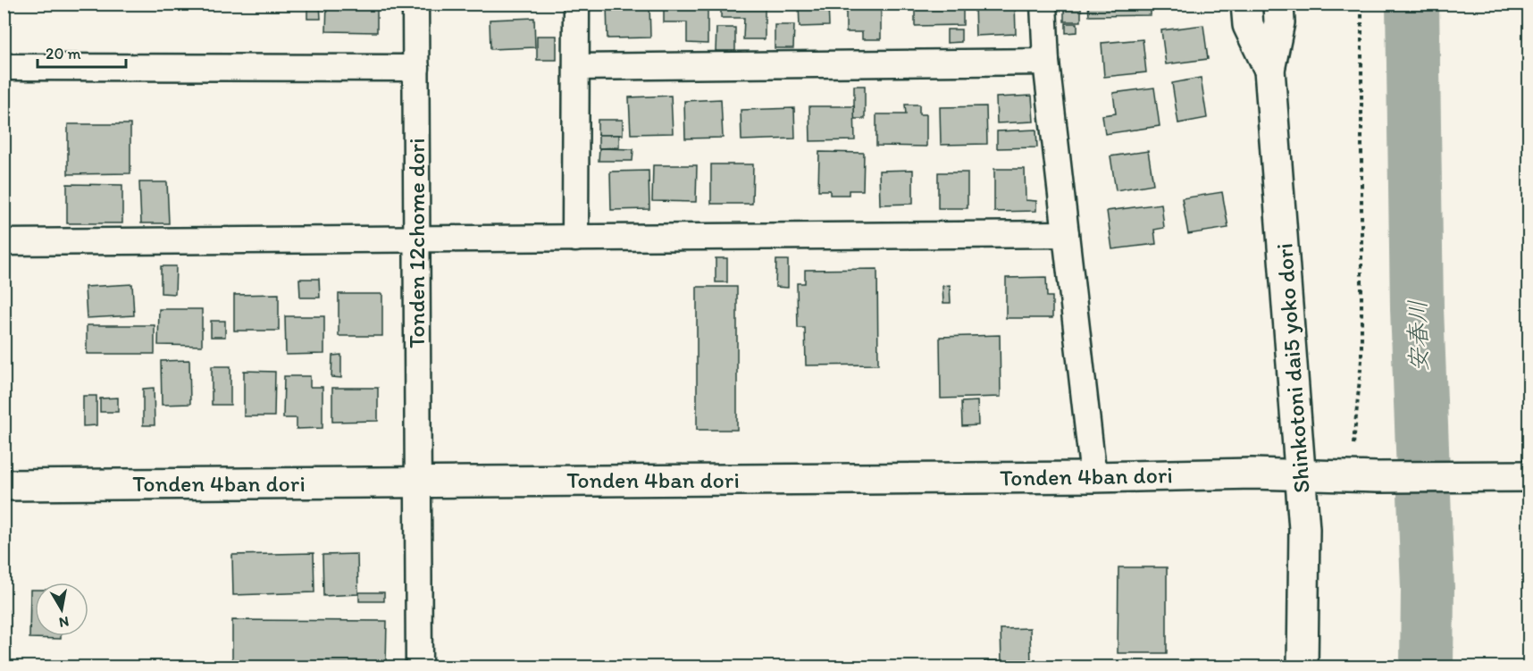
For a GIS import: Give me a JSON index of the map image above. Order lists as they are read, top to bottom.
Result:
{
  "streets": {
    "street": ["Tonden 12chome dori", "Shinkotoni dai5 yoko dori", "Tonden 4ban dori"]
  },
  "crossings": [
    ["Tonden 12chome dori", "Tonden 4ban dori"],
    ["Shinkotoni dai5 yoko dori", "Tonden 4ban dori"]
  ],
  "water": ["安春川"],
  "scale_bar": "20 m",
  "north": "bottom"
}
